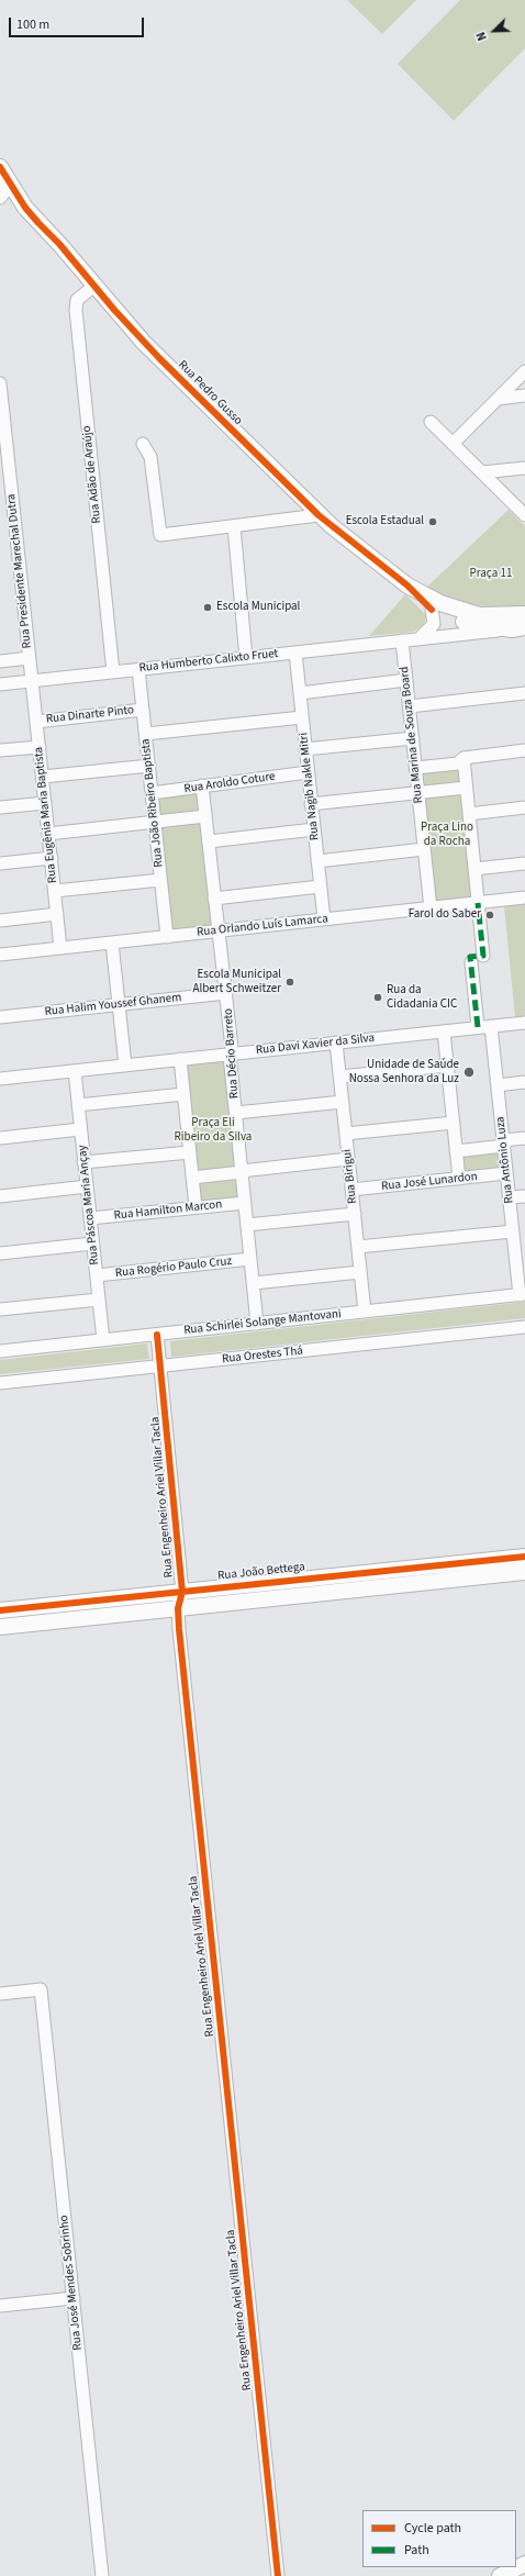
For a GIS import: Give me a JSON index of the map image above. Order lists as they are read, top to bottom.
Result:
{
  "streets": {
    "main road": ["Rua Pedro Gusso", "Rua João Bettega"],
    "street": [
      "Rua Adão de Araújo",
      "Rua Presidente Marechal Dutra",
      "Rua Humberto Calixto Fruet",
      "Rua Dinarte Pinto",
      "Rua Marina de Souza Board",
      "Rua Aroldo Coture",
      "Rua Nagib Nakle Mitri",
      "Rua João Ribeiro Baptista",
      "Rua Eugênia Maria Baptista",
      "Rua Orlando Luís Lamarca",
      "Rua Halim Youssef Ghanem",
      "Rua Davi Xavier da Silva",
      "Rua Décio Barreto",
      "Rua Antônio Luza",
      "Rua Birigui",
      "Rua José Lunardon",
      "Rua Páscoa Maria Ançay",
      "Rua Hamilton Marcon",
      "Rua Rogério Paulo Cruz",
      "Rua Schirlei Solange Mantovani",
      "Rua Orestes Thá",
      "Rua Engenheiro Ariel Villar Tacla",
      "Rua José Mendes Sobrinho"
    ]
  },
  "crossings": [
    ["Rua Pedro Gusso", "Rua Adão de Araújo"],
    ["Rua Pedro Gusso", "Rua Humberto Calixto Fruet"],
    ["Rua Adão de Araújo", "Rua Humberto Calixto Fruet"],
    ["Rua Presidente Marechal Dutra", "Rua Humberto Calixto Fruet"],
    ["Rua Presidente Marechal Dutra", "Rua Eugênia Maria Baptista"],
    ["Rua Humberto Calixto Fruet", "Rua Marina de Souza Board"],
    ["Rua Humberto Calixto Fruet", "Rua Nagib Nakle Mitri"],
    ["Rua Humberto Calixto Fruet", "Rua João Ribeiro Baptista"],
    ["Rua Humberto Calixto Fruet", "Rua Eugênia Maria Baptista"],
    ["Rua Dinarte Pinto", "Rua João Ribeiro Baptista"],
    ["Rua Dinarte Pinto", "Rua Eugênia Maria Baptista"],
    ["Rua Marina de Souza Board", "Rua Orlando Luís Lamarca"],
    ["Rua Aroldo Coture", "Rua Nagib Nakle Mitri"],
    ["Rua Aroldo Coture", "Rua João Ribeiro Baptista"],
    ["Rua Aroldo Coture", "Rua Décio Barreto"],
    ["Rua Nagib Nakle Mitri", "Rua Orlando Luís Lamarca"],
    ["Rua João Ribeiro Baptista", "Rua Orlando Luís Lamarca"],
    ["Rua Eugênia Maria Baptista", "Rua Orlando Luís Lamarca"],
    ["Rua Orlando Luís Lamarca", "Rua Décio Barreto"],
    ["Rua Halim Youssef Ghanem", "Rua Décio Barreto"],
    ["Rua Davi Xavier da Silva", "Rua Décio Barreto"],
    ["Rua Davi Xavier da Silva", "Rua Antônio Luza"],
    ["Rua Davi Xavier da Silva", "Rua Birigui"],
    ["Rua Davi Xavier da Silva", "Rua Páscoa Maria Ançay"],
    ["Rua Décio Barreto", "Rua Hamilton Marcon"],
    ["Rua Décio Barreto", "Rua Rogério Paulo Cruz"],
    ["Rua Décio Barreto", "Rua Schirlei Solange Mantovani"],
    ["Rua Antônio Luza", "Rua José Lunardon"],
    ["Rua Antônio Luza", "Rua Schirlei Solange Mantovani"],
    ["Rua Birigui", "Rua José Lunardon"],
    ["Rua Birigui", "Rua Schirlei Solange Mantovani"],
    ["Rua Páscoa Maria Ançay", "Rua Hamilton Marcon"],
    ["Rua Páscoa Maria Ançay", "Rua Rogério Paulo Cruz"],
    ["Rua Páscoa Maria Ançay", "Rua Schirlei Solange Mantovani"],
    ["Rua Schirlei Solange Mantovani", "Rua Engenheiro Ariel Villar Tacla"],
    ["Rua Orestes Thá", "Rua Engenheiro Ariel Villar Tacla"],
    ["Rua Engenheiro Ariel Villar Tacla", "Rua João Bettega"]
  ],
  "parks": ["Praça 11", "Praça Lino da Rocha", "Praça Eli Ribeiro da Silva"],
  "places": [
    "Escola Estadual",
    "Escola Municipal",
    "Farol do Saber",
    "Escola Municipal Albert Schweitzer",
    "Rua da Cidadania CIC",
    "Unidade de Saúde Nossa Senhora da Luz"
  ],
  "legend": ["Cycle path", "Path"],
  "scale_bar": "100 m",
  "north": "bottom left"
}
